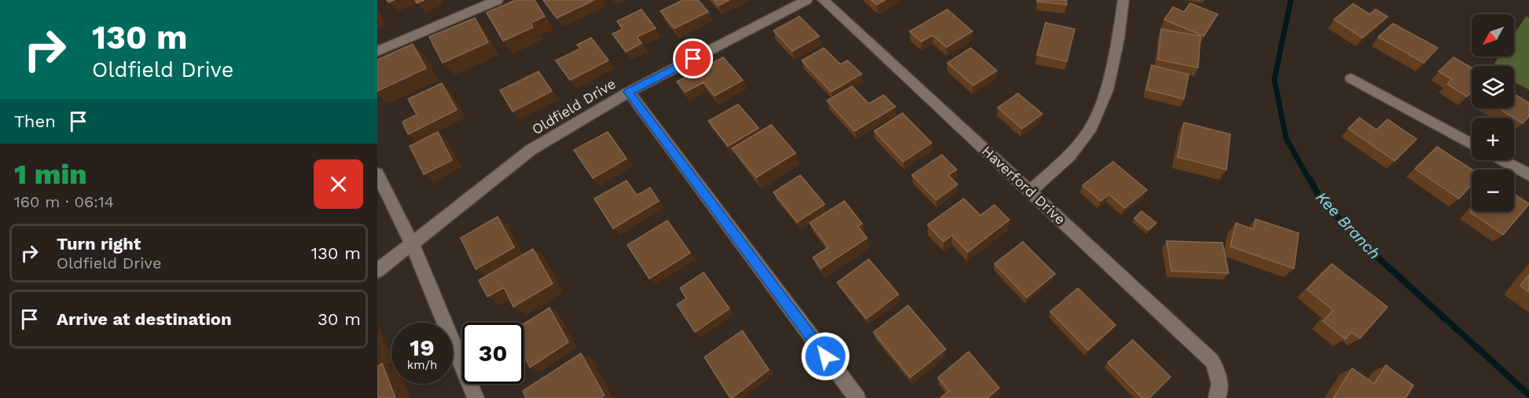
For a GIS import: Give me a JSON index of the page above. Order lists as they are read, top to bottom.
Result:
{
  "streets": {
    "street": ["Oldfield Drive", "Haverford Drive"]
  },
  "water": ["Kee Branch"],
  "north": "bottom left",
  "page": {
    "turn": ["130 m", "Oldfield Drive"],
    "map_buttons": ["+", "−"],
    "then": "Then",
    "heading": ["1 min", "160 m · 06:14"],
    "list": [
      {
        "name": "Turn right",
        "note": "Oldfield Drive",
        "value": "130 m"
      },
      {
        "name": "Arrive at destination",
        "value": "30 m"
      }
    ],
    "speed": "19 km/h",
    "limit": "30"
  }
}
